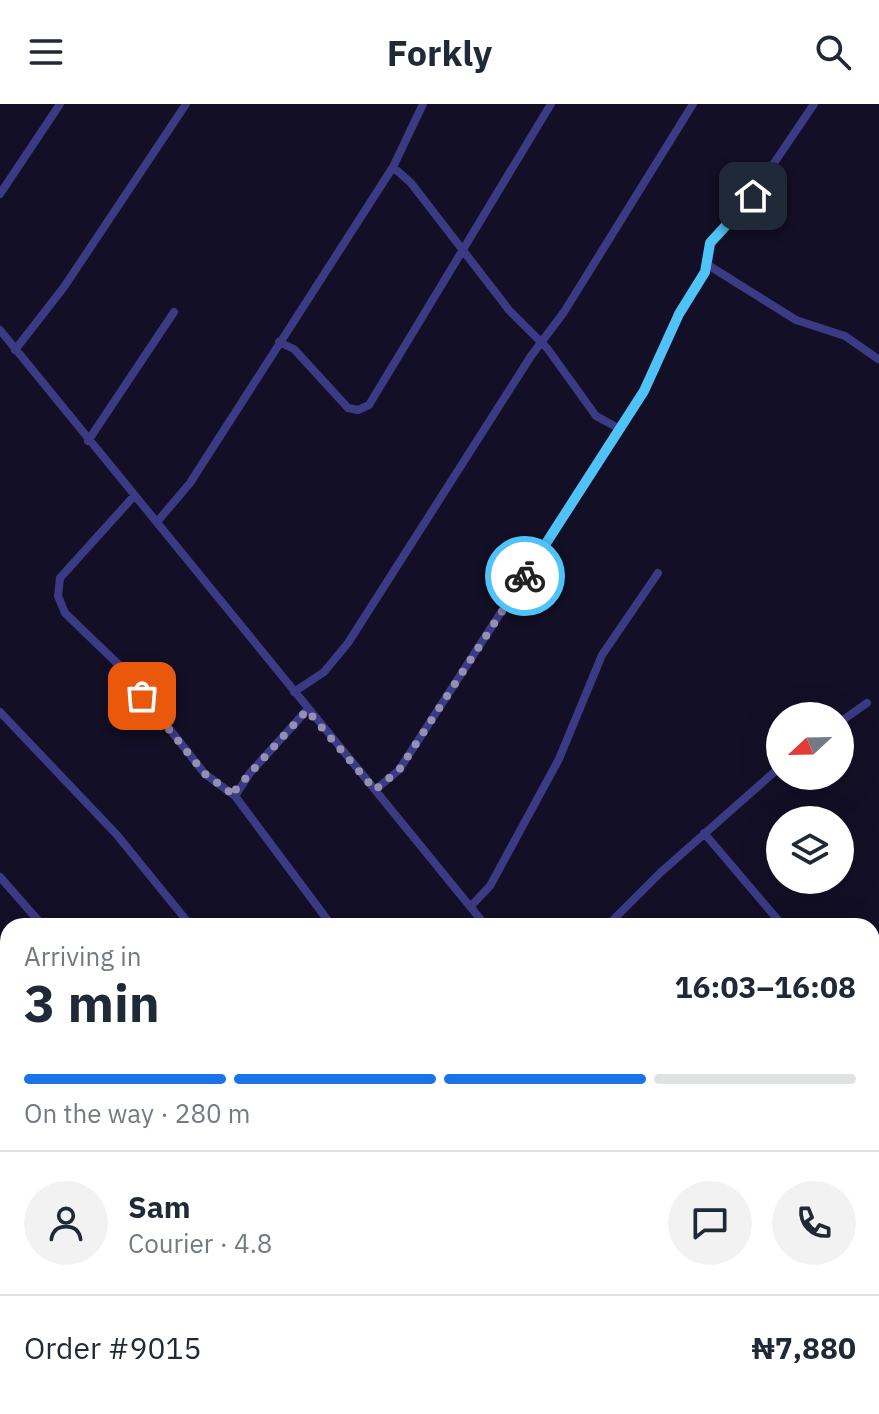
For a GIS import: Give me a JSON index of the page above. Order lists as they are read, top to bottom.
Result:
{
  "north": "left",
  "page": {
    "header": "Forkly",
    "heading": ["3 min", "Arriving in", "16:03–16:08"],
    "panel": [
      "Sam",
      "Courier · 4.8",
      "Order #9015",
      "₦7,880"
    ],
    "bar": "On the way · 280 m"
  }
}
